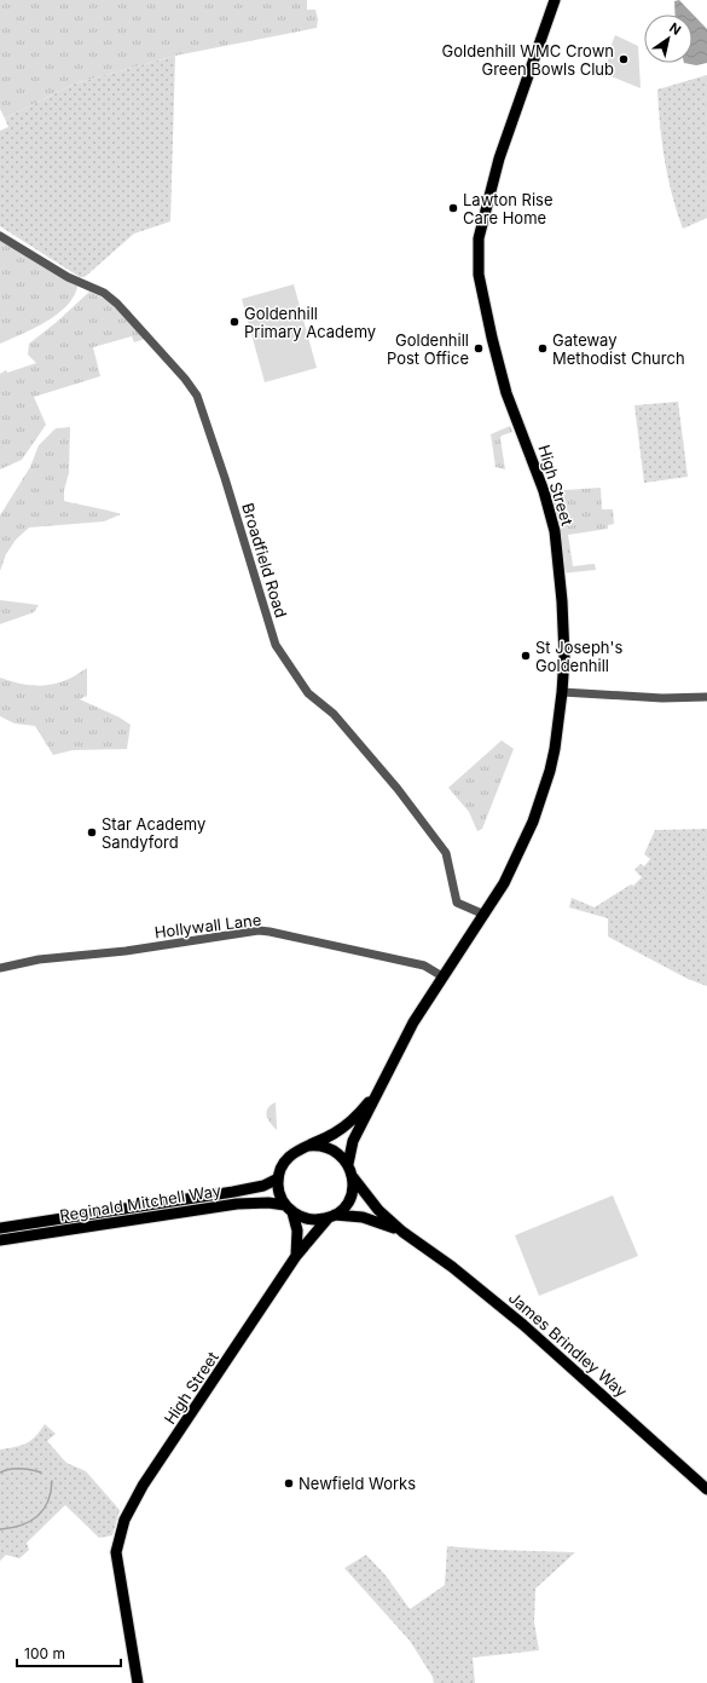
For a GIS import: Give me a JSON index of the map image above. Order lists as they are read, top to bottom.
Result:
{
  "streets": {
    "main road": ["High Street", "Reginald Mitchell Way", "James Brindley Way"],
    "street": ["Broadfield Road", "Hollywall Lane"]
  },
  "crossings": [
    ["High Street", "Broadfield Road"],
    ["High Street", "Hollywall Lane"],
    ["High Street", "Reginald Mitchell Way"],
    ["High Street", "James Brindley Way"],
    ["Reginald Mitchell Way", "James Brindley Way"]
  ],
  "places": [
    "Goldenhill WMC Crown Green Bowls Club",
    "Lawton Rise Care Home",
    "Goldenhill Primary Academy",
    "Goldenhill Post Office",
    "Gateway Methodist Church",
    "St Joseph's Goldenhill",
    "Star Academy Sandyford",
    "Newfield Works"
  ],
  "scale_bar": "100 m",
  "north": "top right"
}
